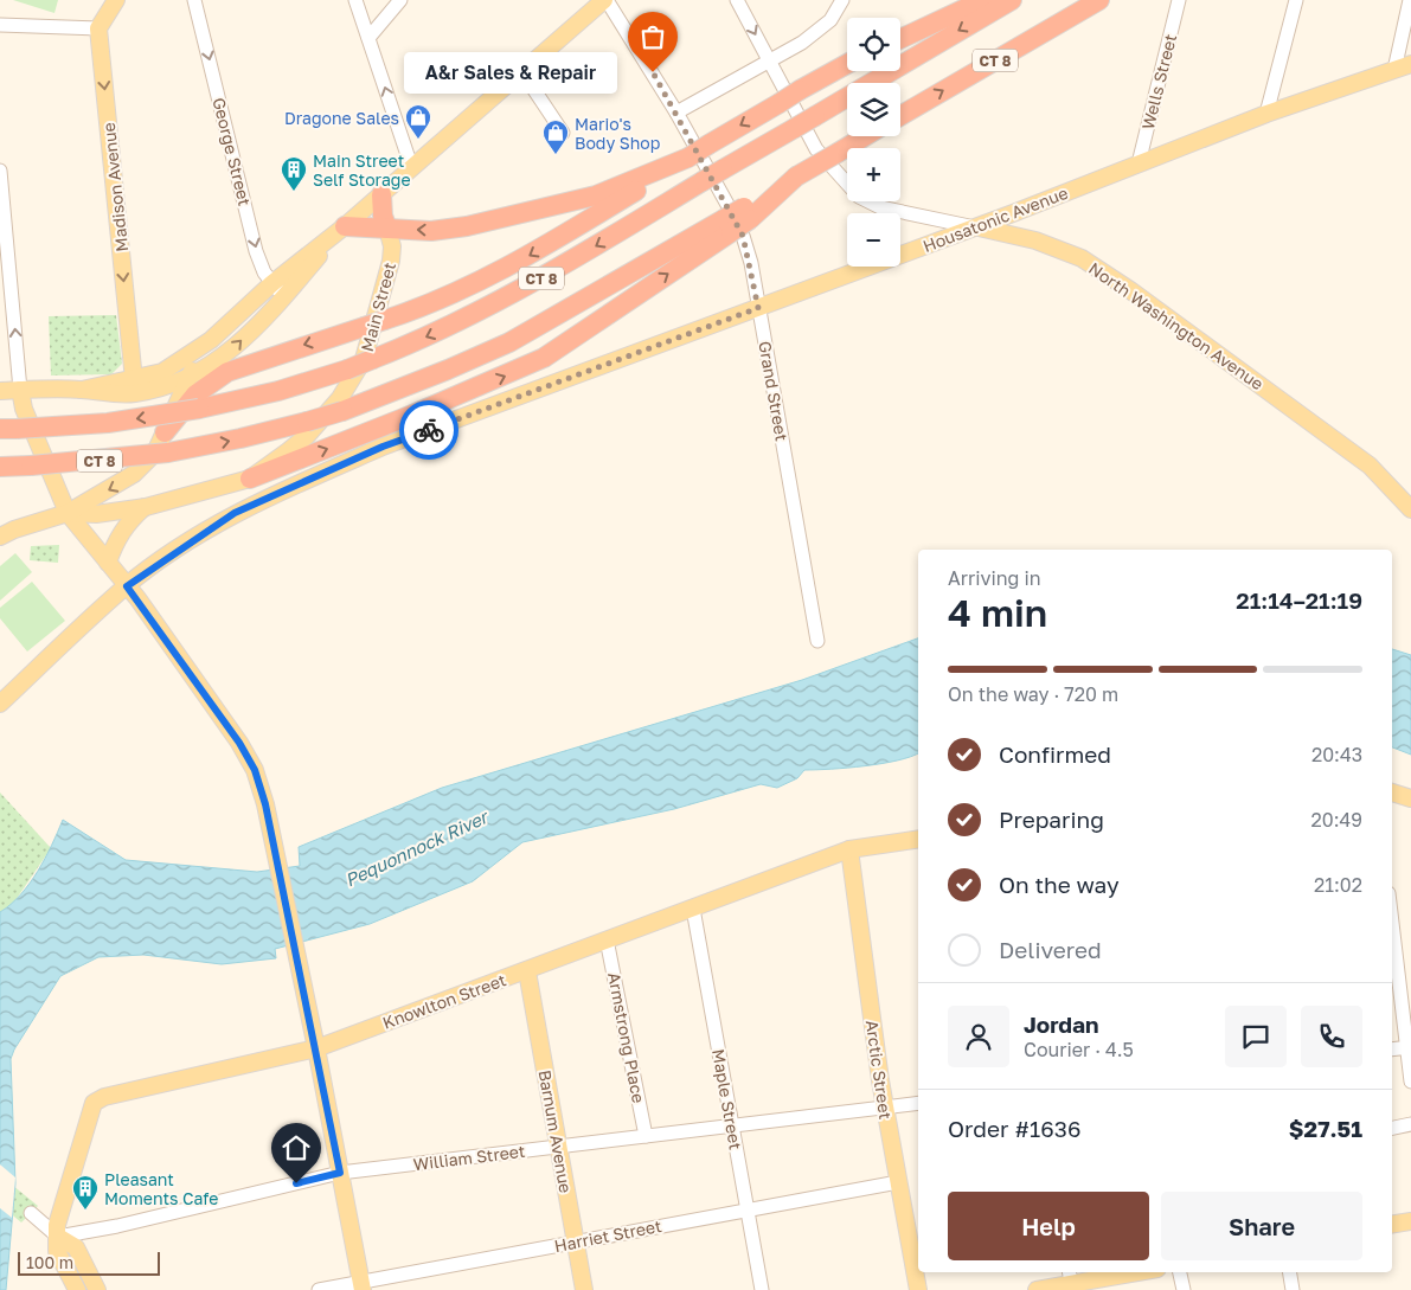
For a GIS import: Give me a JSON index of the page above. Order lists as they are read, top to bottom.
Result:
{
  "streets": {
    "highway": ["CT 8"],
    "main road": [
      "Madison Avenue",
      "Housatonic Avenue",
      "Main Street",
      "North Washington Avenue",
      "Knowlton Street",
      "Arctic Street",
      "Barnum Avenue"
    ],
    "street": [
      "Wells Street",
      "George Street",
      "Grand Street",
      "Armstrong Place",
      "Maple Street",
      "William Street",
      "Harriet Street"
    ]
  },
  "crossings": [
    ["Wells Street", "Housatonic Avenue"],
    ["George Street", "Main Street"],
    ["Madison Avenue", "Main Street"],
    ["Housatonic Avenue", "North Washington Avenue"],
    ["Housatonic Avenue", "Grand Street"],
    ["Main Street", "Grand Street"],
    ["Knowlton Street", "Armstrong Place"],
    ["Knowlton Street", "Arctic Street"],
    ["Knowlton Street", "Maple Street"],
    ["Knowlton Street", "Barnum Avenue"],
    ["Knowlton Street", "William Street"],
    ["Armstrong Place", "William Street"],
    ["Arctic Street", "William Street"],
    ["Arctic Street", "Harriet Street"],
    ["Maple Street", "William Street"],
    ["Maple Street", "Harriet Street"],
    ["Barnum Avenue", "William Street"],
    ["Barnum Avenue", "Harriet Street"]
  ],
  "one_way": ["George Street", "Madison Avenue"],
  "water": ["Pequonnock River"],
  "places": {
    "other": ["A&r Sales & Repair"],
    "shop": ["Dragone Sales", "Mario's Body Shop"],
    "building": ["Main Street Self Storage", "Pleasant Moments Cafe"]
  },
  "scale_bar": "100 m",
  "page": {
    "map_buttons": ["+", "−"],
    "bubble": "A&r Sales & Repair",
    "heading": ["4 min", "Arriving in", "21:14–21:19"],
    "panel": [
      "Jordan",
      "Courier · 4.5",
      "Order #1636",
      "$27.51"
    ],
    "bar": "On the way · 720 m",
    "list": [
      ["Confirmed", "20:43"],
      ["Preparing", "20:49"],
      ["On the way", "21:02"],
      "Delivered"
    ],
    "buttons": ["Help", "Share"],
    "scale": "100 m"
  }
}
